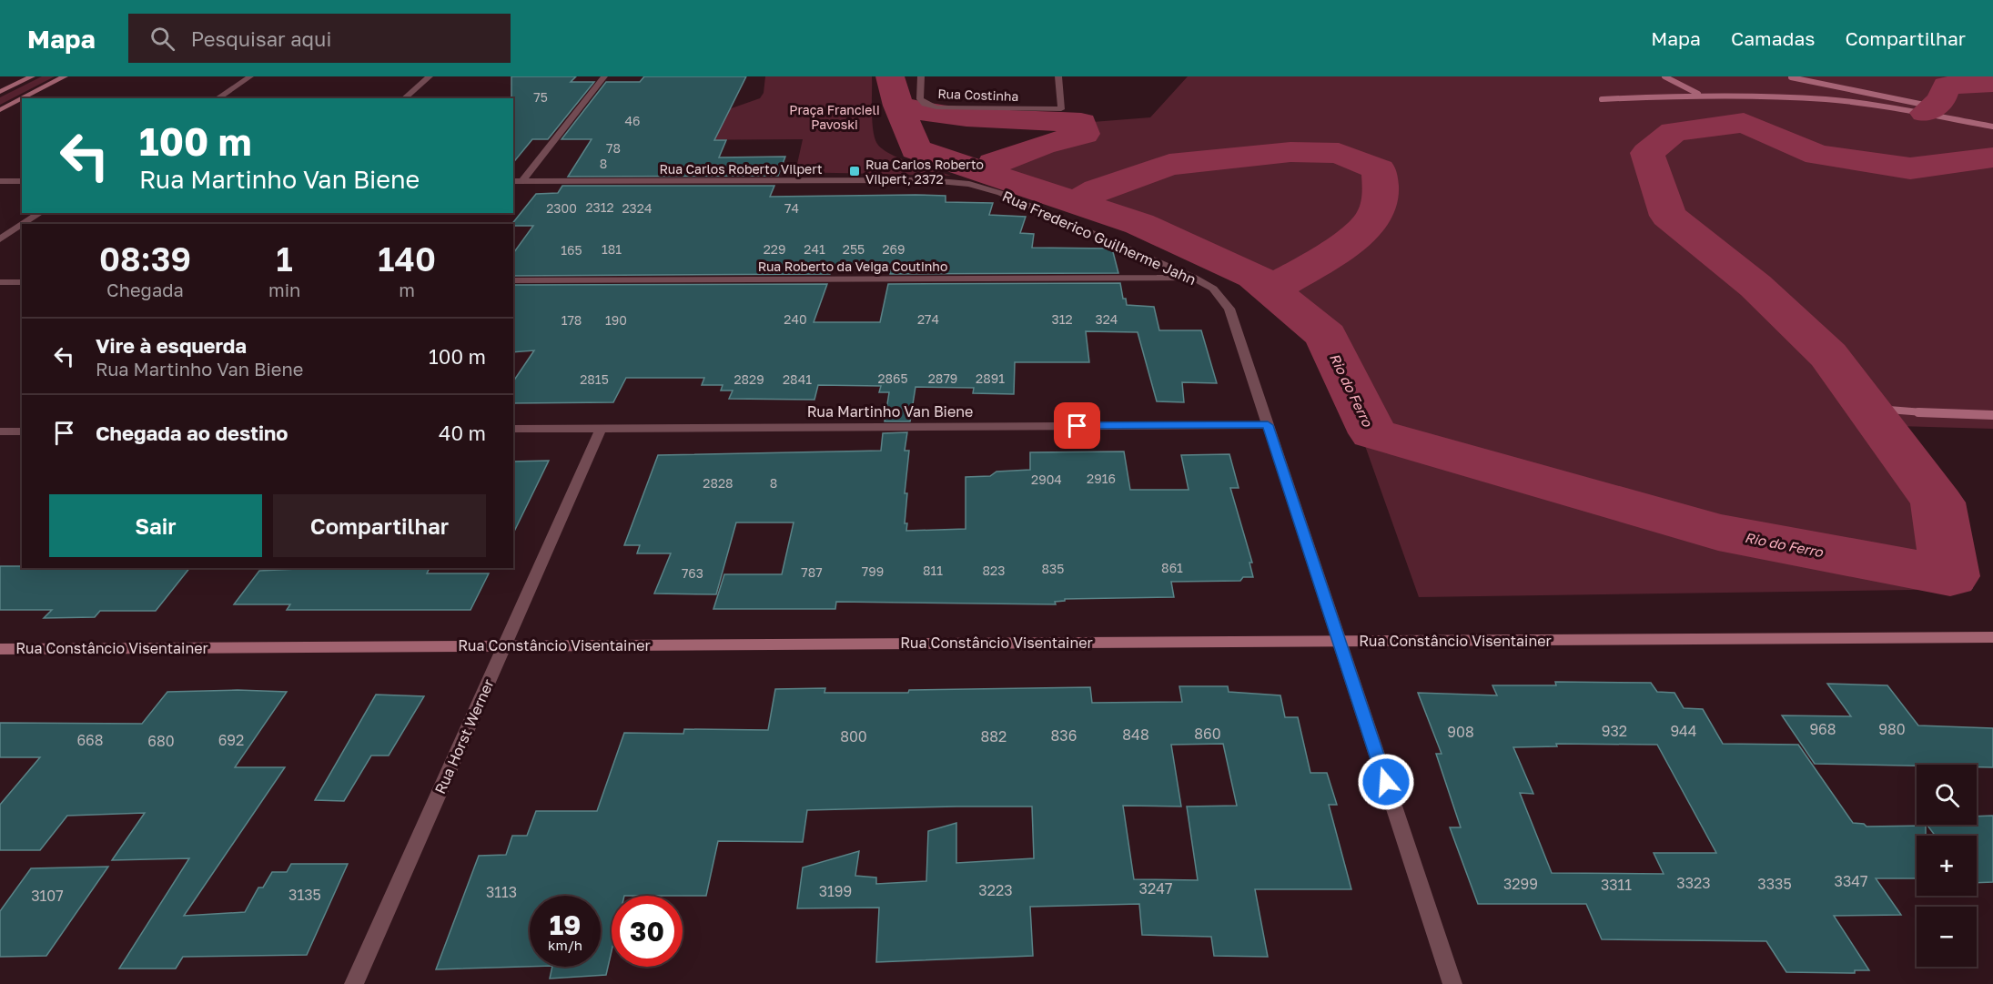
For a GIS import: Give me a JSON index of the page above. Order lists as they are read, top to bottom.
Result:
{
  "streets": {
    "street": [
      "Rua Costinha",
      "Rua Carlos Roberto Vilpert",
      "Rua Frederico Guilherme Jahn",
      "Rua Roberto da Veiga Coutinho",
      "Rua Martinho Van Biene",
      "Rua Constâncio Visentainer",
      "Rua Horst Werner"
    ]
  },
  "crossings": [
    ["Rua Carlos Roberto Vilpert", "Rua Frederico Guilherme Jahn"],
    ["Rua Frederico Guilherme Jahn", "Rua Roberto da Veiga Coutinho"],
    ["Rua Frederico Guilherme Jahn", "Rua Martinho Van Biene"],
    ["Rua Frederico Guilherme Jahn", "Rua Constâncio Visentainer"],
    ["Rua Martinho Van Biene", "Rua Horst Werner"],
    ["Rua Constâncio Visentainer", "Rua Horst Werner"]
  ],
  "water": ["Rio do Ferro"],
  "parks": ["Praça Francieli Pavoski"],
  "places": {
    "transit": ["Rua Carlos Roberto Vilpert, 2372"]
  },
  "house_numbers": [
    "75",
    "46",
    "78",
    "8",
    "2312",
    "2300",
    "2324",
    "74",
    "181",
    "229",
    "241",
    "255",
    "269",
    "165",
    "240",
    "274",
    "312",
    "324",
    "178",
    "190",
    "2865",
    "2879",
    "2891",
    "2815",
    "2829",
    "2841",
    "2916",
    "2904",
    "2828",
    "8",
    "861",
    "835",
    "811",
    "823",
    "799",
    "787",
    "763",
    "968",
    "980",
    "932",
    "944",
    "908",
    "860",
    "848",
    "836",
    "800",
    "882",
    "668",
    "692",
    "680",
    "3347",
    "3323",
    "3299",
    "3335",
    "3311",
    "3247",
    "3223",
    "3199",
    "3113",
    "3135",
    "3107"
  ],
  "page": {
    "header": "Mapa",
    "search": "Pesquisar aqui",
    "nav": ["Mapa", "Camadas", "Compartilhar"],
    "turn": ["100 m", "Rua Martinho Van Biene"],
    "eta": [
      "08:39",
      "Chegada",
      "1",
      "min",
      "140",
      "m"
    ],
    "list": [
      {
        "name": "Vire à esquerda",
        "note": "Rua Martinho Van Biene",
        "value": "100 m"
      },
      {
        "name": "Chegada ao destino",
        "value": "40 m"
      }
    ],
    "buttons": ["Sair", "Compartilhar"],
    "map_buttons": ["+", "−"],
    "speed": "19 km/h",
    "limit": "30"
  }
}
